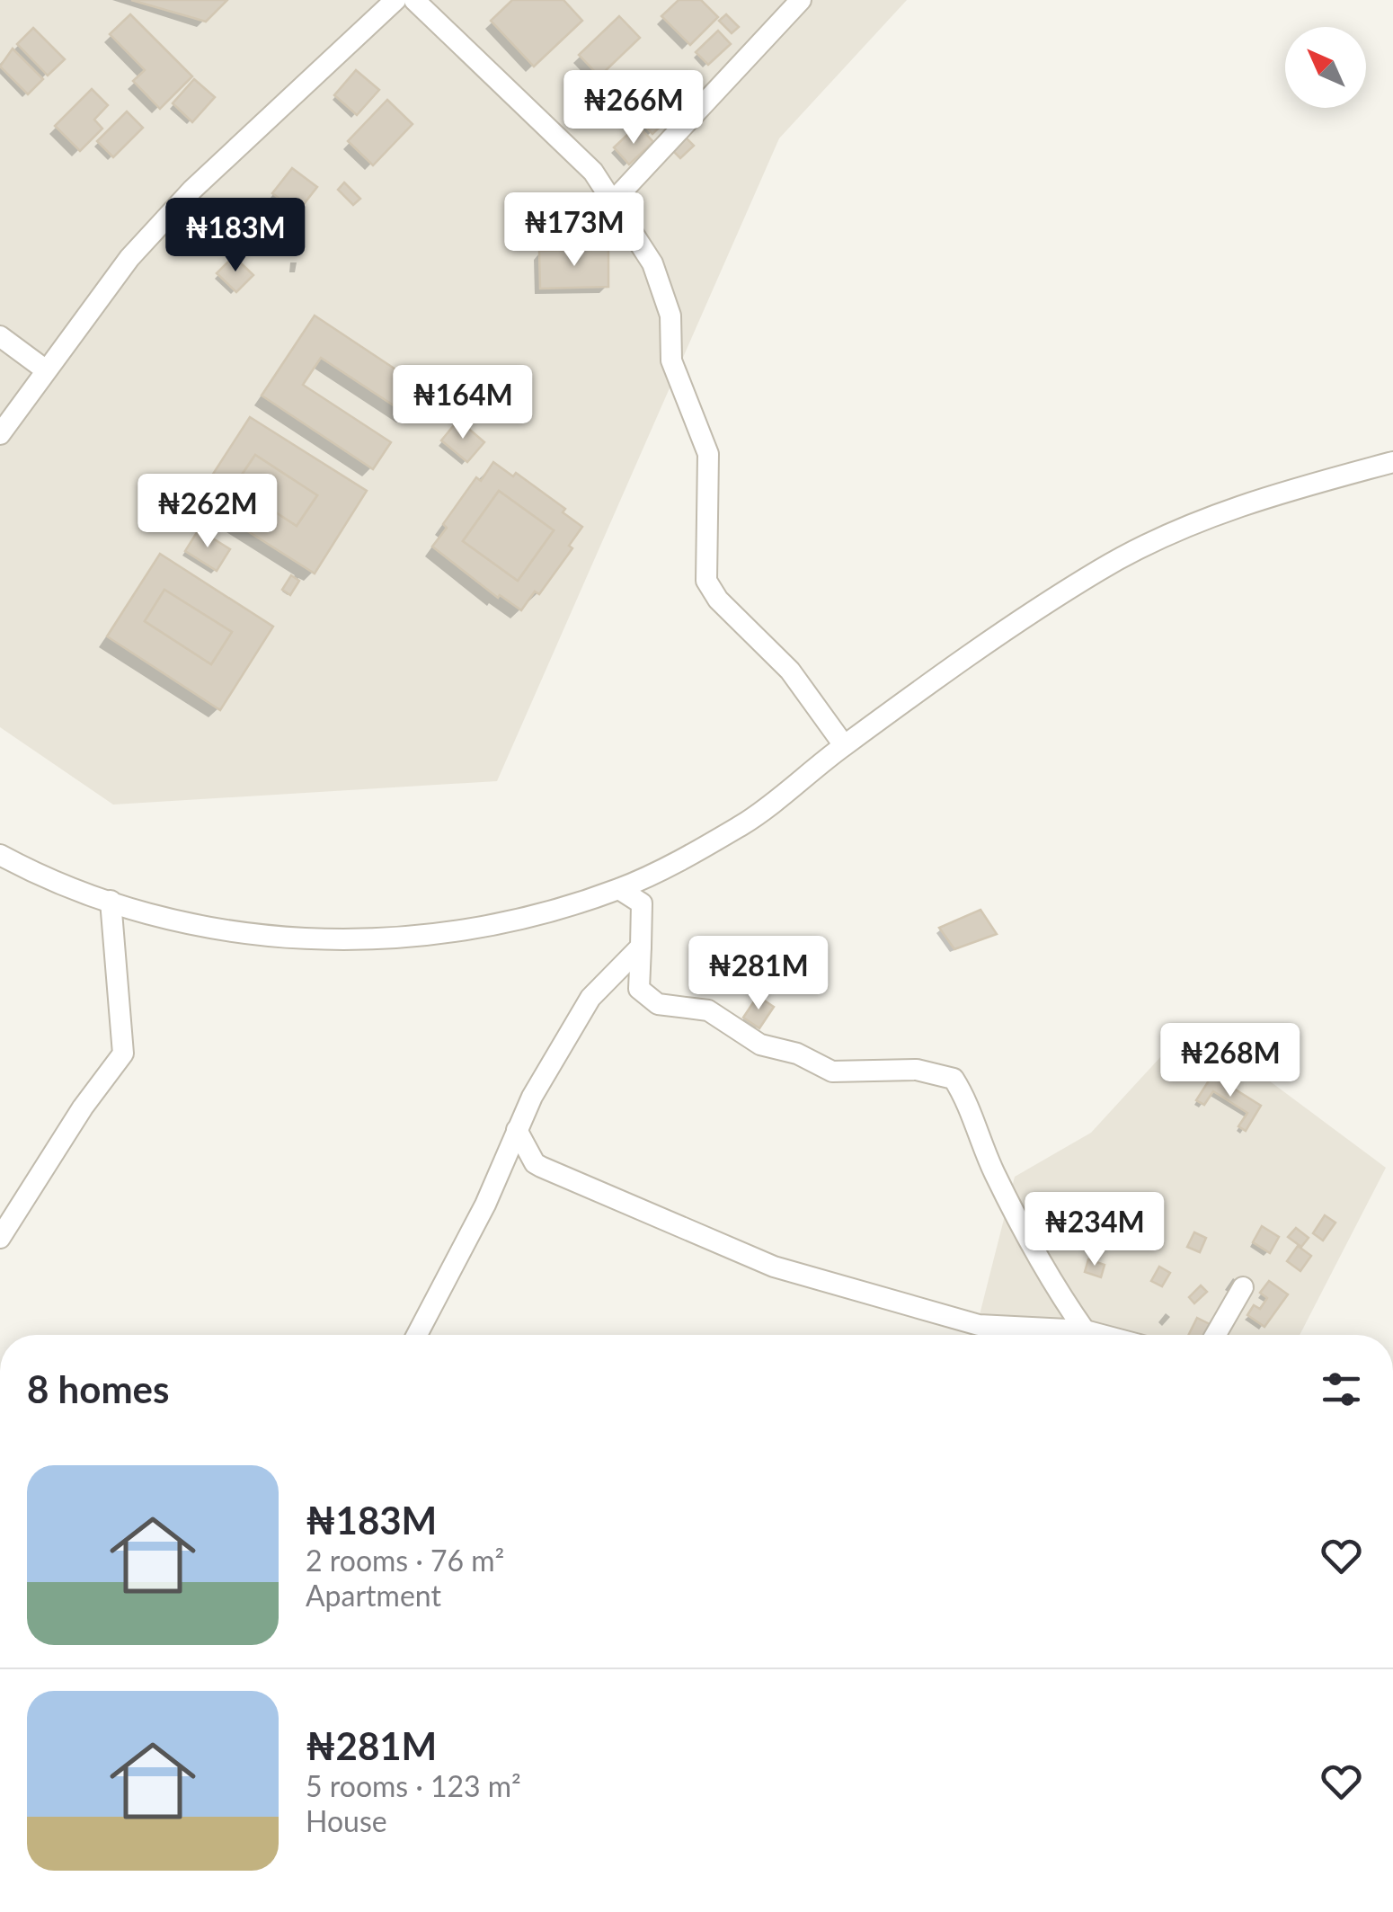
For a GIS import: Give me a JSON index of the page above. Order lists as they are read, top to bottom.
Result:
{
  "north": "top left",
  "page": {
    "price": [
      "₦266M",
      "₦173M",
      "₦183M",
      "₦164M",
      "₦262M",
      "₦281M",
      "₦268M",
      "₦234M"
    ],
    "heading": "8 homes",
    "list": [
      {
        "name": "₦183M",
        "note": "2 rooms · 76 m² · Apartment"
      },
      {
        "name": "₦281M",
        "note": "5 rooms · 123 m² · House"
      }
    ]
  }
}
